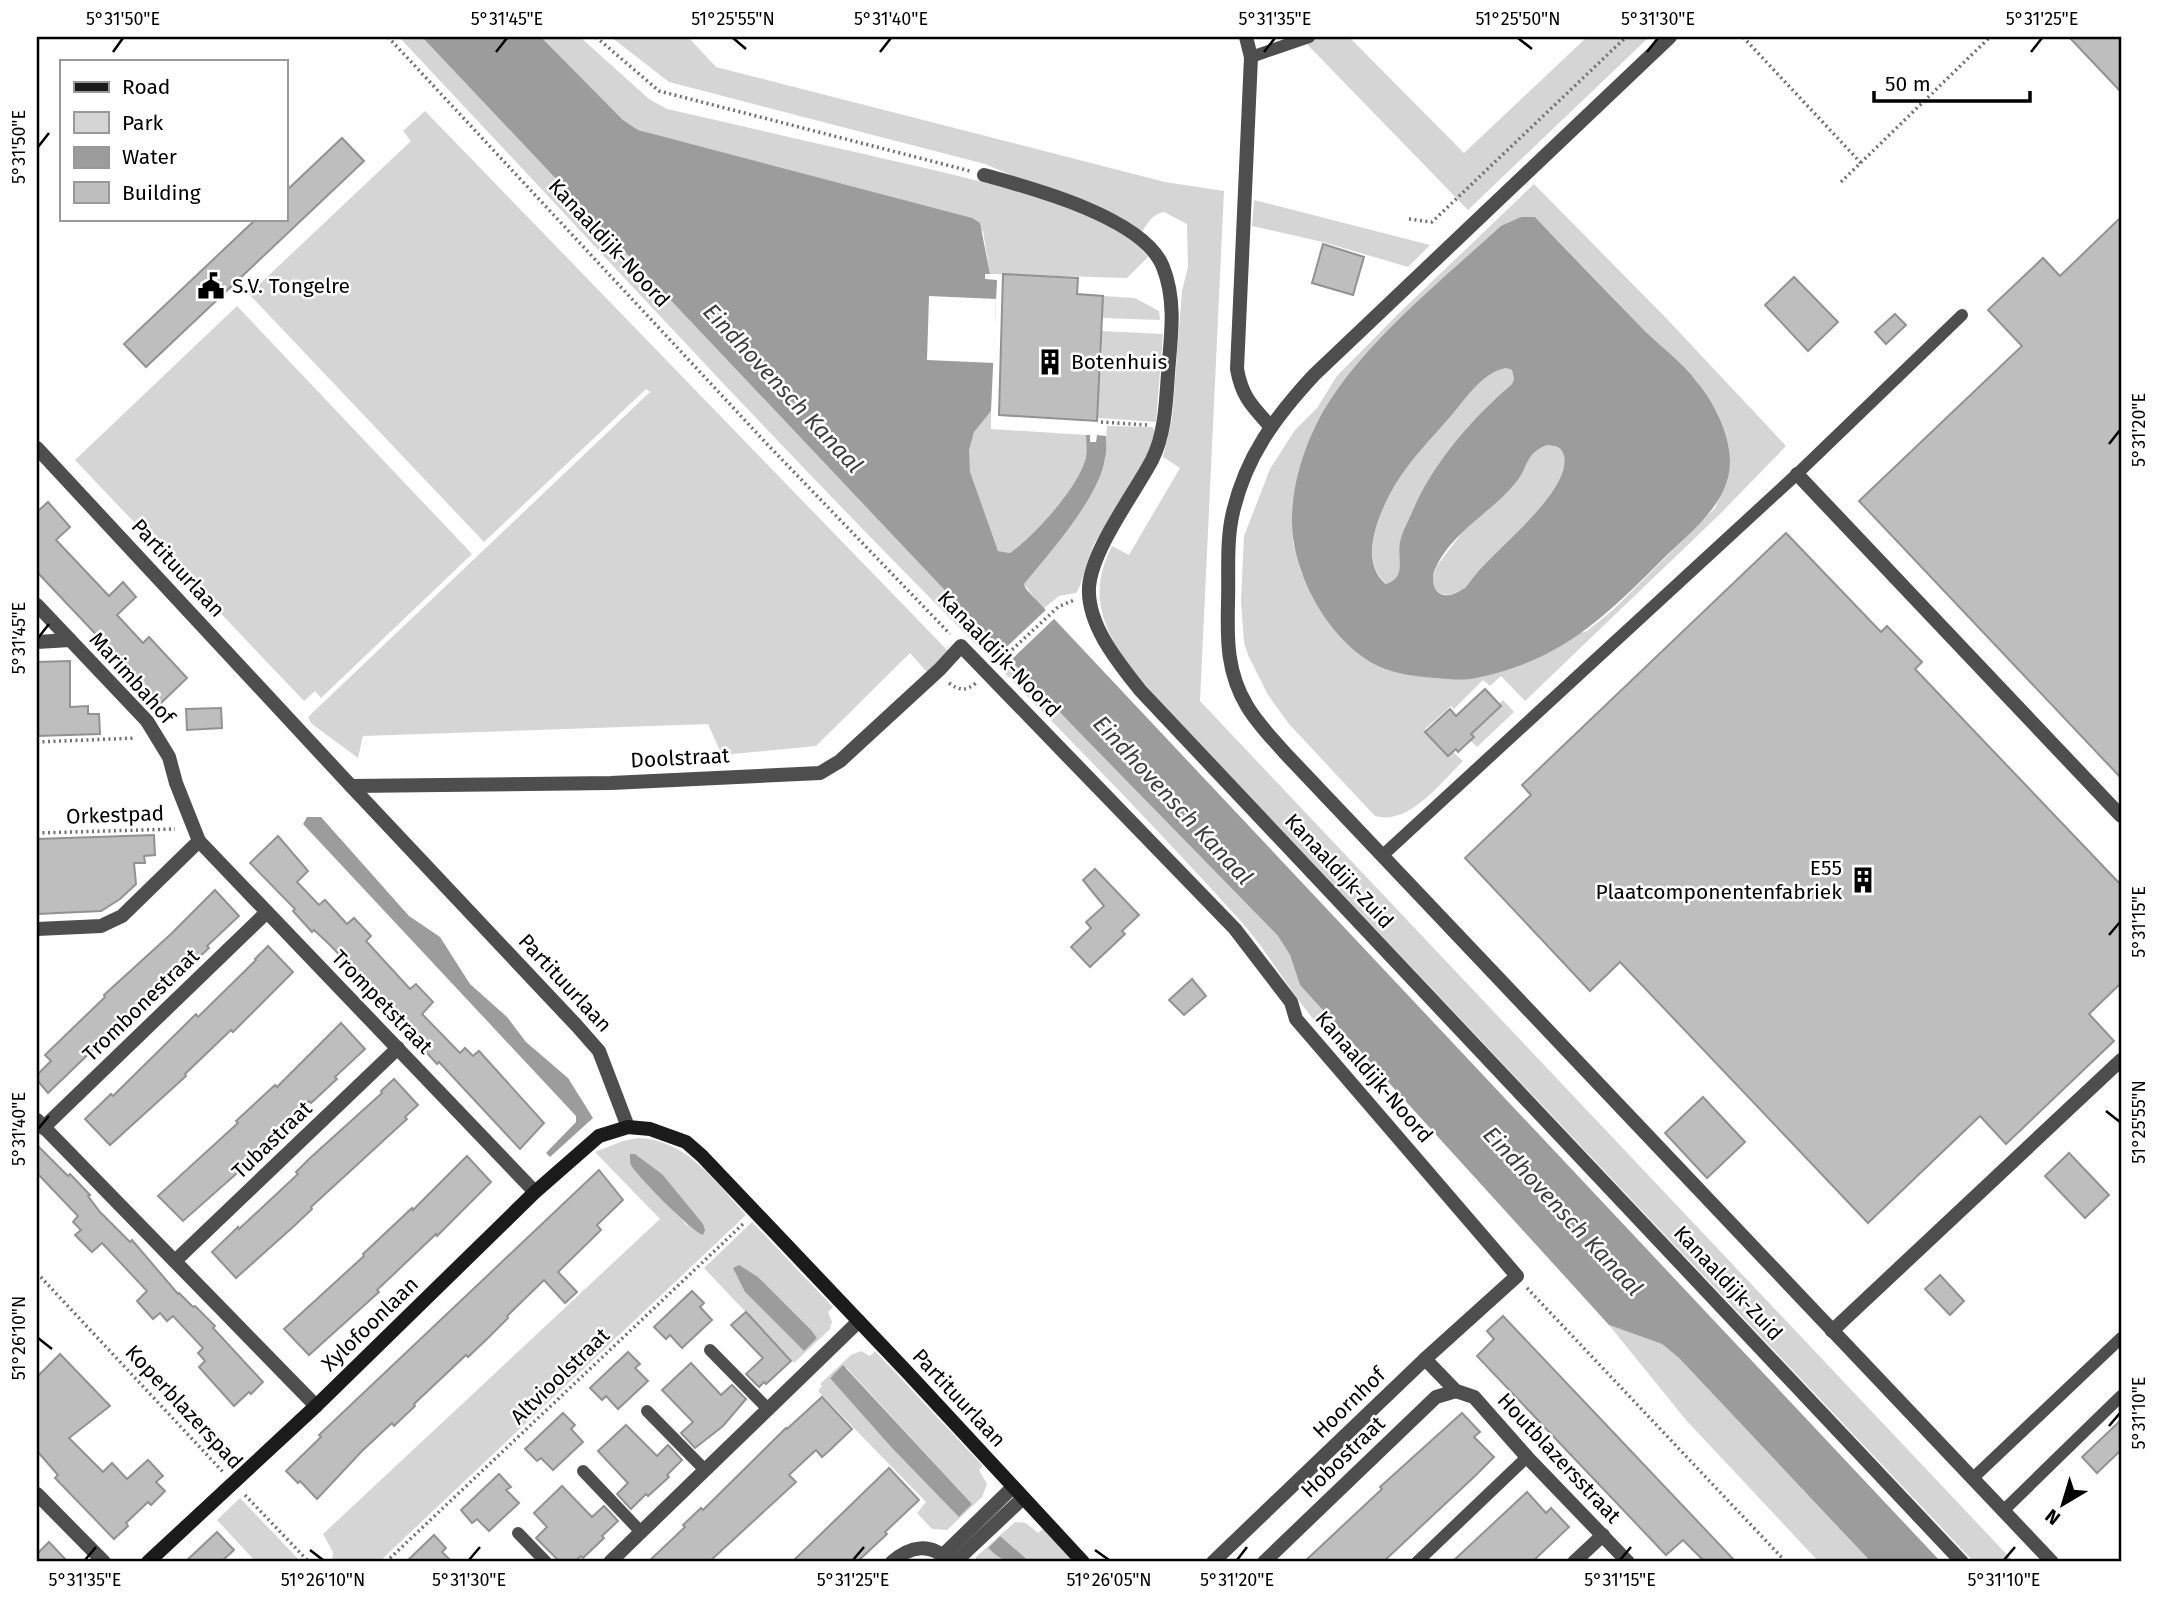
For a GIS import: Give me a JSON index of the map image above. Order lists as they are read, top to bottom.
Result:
{
  "streets": {
    "street": [
      "Kanaaldijk-Noord",
      "Partituurlaan",
      "Marimbahof",
      "Doolstraat",
      "Kanaaldijk-Zuid",
      "Trompetstraat",
      "Trombonestraat",
      "Tubastraat",
      "Xylofoonlaan",
      "Hoornhof",
      "Hobostraat",
      "Houtblazersstraat"
    ],
    "path": ["Orkestpad", "Altvioolstraat", "Koperblazerspad"]
  },
  "crossings": [
    ["Kanaaldijk-Noord", "Doolstraat"],
    ["Kanaaldijk-Noord", "Hoornhof"],
    ["Partituurlaan", "Doolstraat"],
    ["Partituurlaan", "Xylofoonlaan"],
    ["Partituurlaan", "Altvioolstraat"],
    ["Marimbahof", "Trompetstraat"],
    ["Orkestpad", "Trompetstraat"],
    ["Trompetstraat", "Trombonestraat"],
    ["Trompetstraat", "Tubastraat"],
    ["Trompetstraat", "Xylofoonlaan"],
    ["Xylofoonlaan", "Koperblazerspad"],
    ["Hoornhof", "Houtblazersstraat"],
    ["Hobostraat", "Houtblazersstraat"]
  ],
  "water": ["Eindhovensch Kanaal"],
  "places": {
    "public building": ["S.V. Tongelre"],
    "building": ["Botenhuis", "E55 Plaatcomponentenfabriek"]
  },
  "legend": [
    "Road",
    "Park",
    "Water",
    "Building"
  ],
  "scale_bar": "50 m",
  "north": "bottom left",
  "coordinates": [
    "5°31'50\"E",
    "5°31'45\"E",
    "51°25'55\"N",
    "5°31'40\"E",
    "5°31'35\"E",
    "51°25'50\"N",
    "5°31'30\"E",
    "5°31'25\"E",
    "5°31'20\"E",
    "5°31'15\"E",
    "51°26'10\"N",
    "5°31'10\"E",
    "51°26'05\"N"
  ]
}
